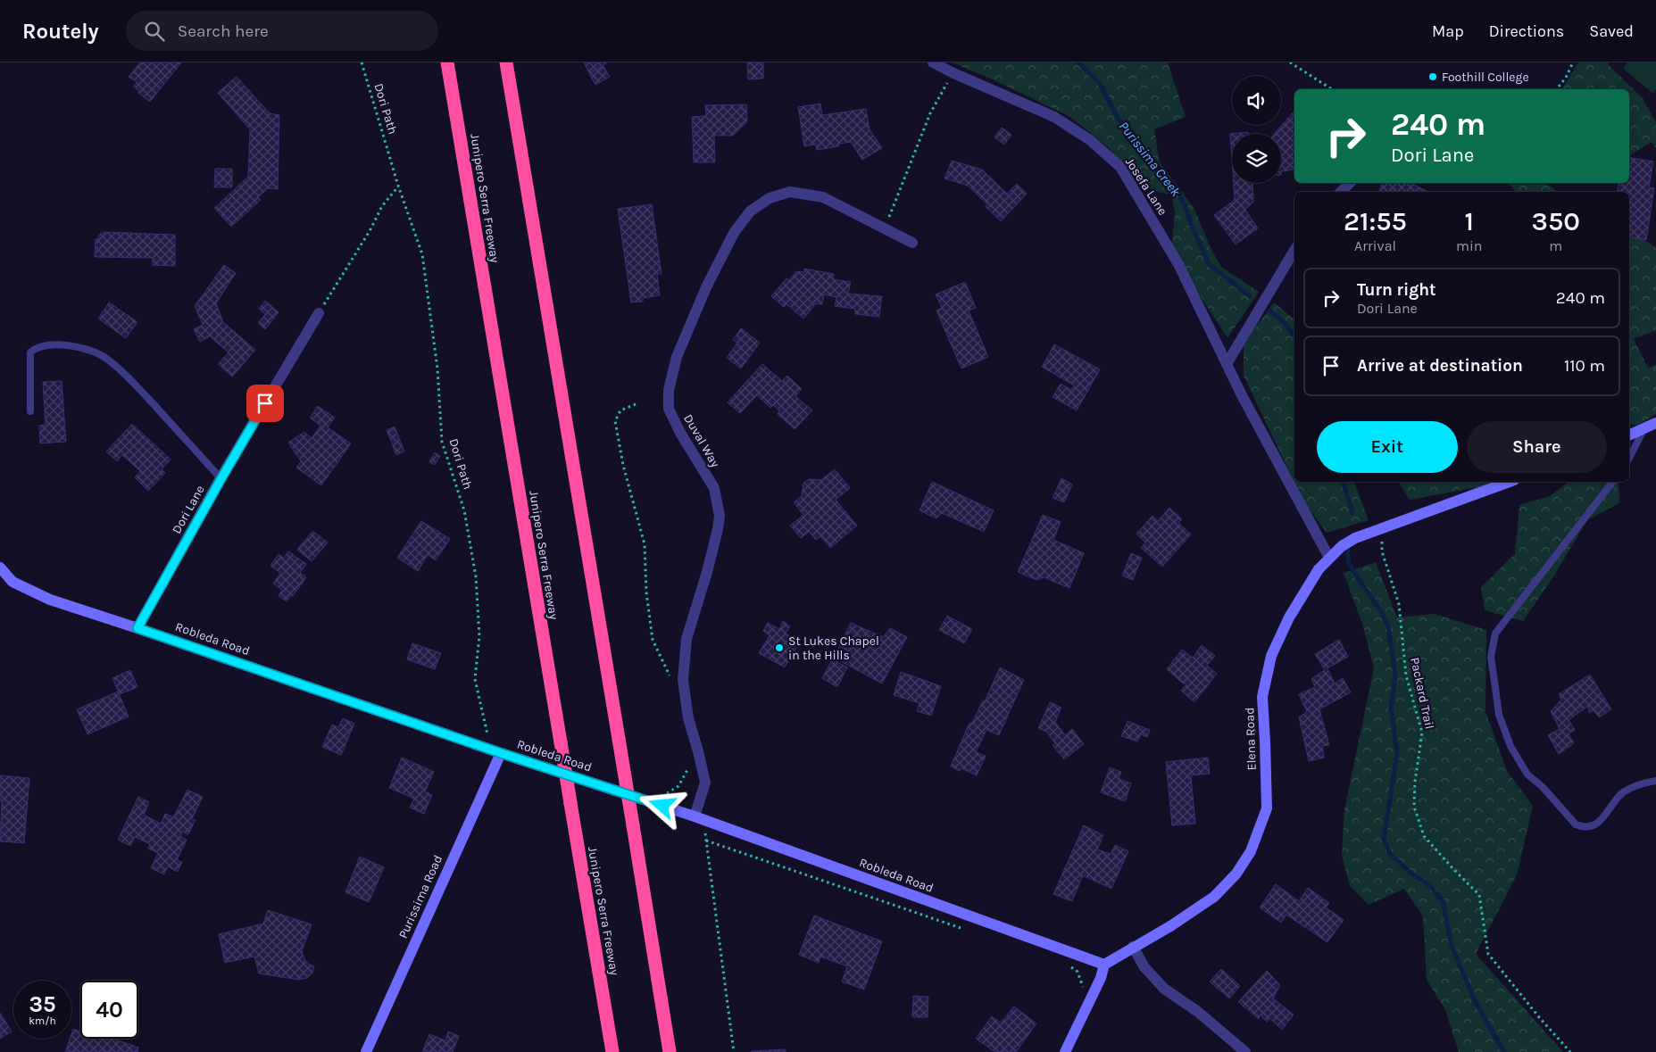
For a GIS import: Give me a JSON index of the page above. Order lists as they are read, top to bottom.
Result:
{
  "streets": {
    "highway": ["Junipero Serra Freeway"],
    "street": [
      "Josefa Lane",
      "Duval Way",
      "Dori Lane",
      "Robleda Road",
      "Elena Road",
      "Purissima Road"
    ],
    "path": ["Dori Path", "Packard Trail"]
  },
  "crossings": [
    ["Dori Path", "Robleda Road"],
    ["Dori Path", "Purissima Road"],
    ["Josefa Lane", "Elena Road"],
    ["Duval Way", "Robleda Road"],
    ["Dori Lane", "Robleda Road"],
    ["Robleda Road", "Elena Road"],
    ["Robleda Road", "Purissima Road"],
    ["Packard Trail", "Elena Road"]
  ],
  "water": ["Purissima Creek"],
  "places": ["Foothill College", "St Lukes Chapel in the Hills"],
  "page": {
    "header": "Routely",
    "search": "Search here",
    "nav": ["Map", "Directions", "Saved"],
    "turn": ["240 m", "Dori Lane"],
    "eta": [
      "21:55",
      "Arrival",
      "1",
      "min",
      "350",
      "m"
    ],
    "list": [
      {
        "name": "Turn right",
        "note": "Dori Lane",
        "value": "240 m"
      },
      {
        "name": "Arrive at destination",
        "value": "110 m"
      }
    ],
    "buttons": ["Exit", "Share"],
    "speed": "35 km/h",
    "limit": "40"
  }
}
